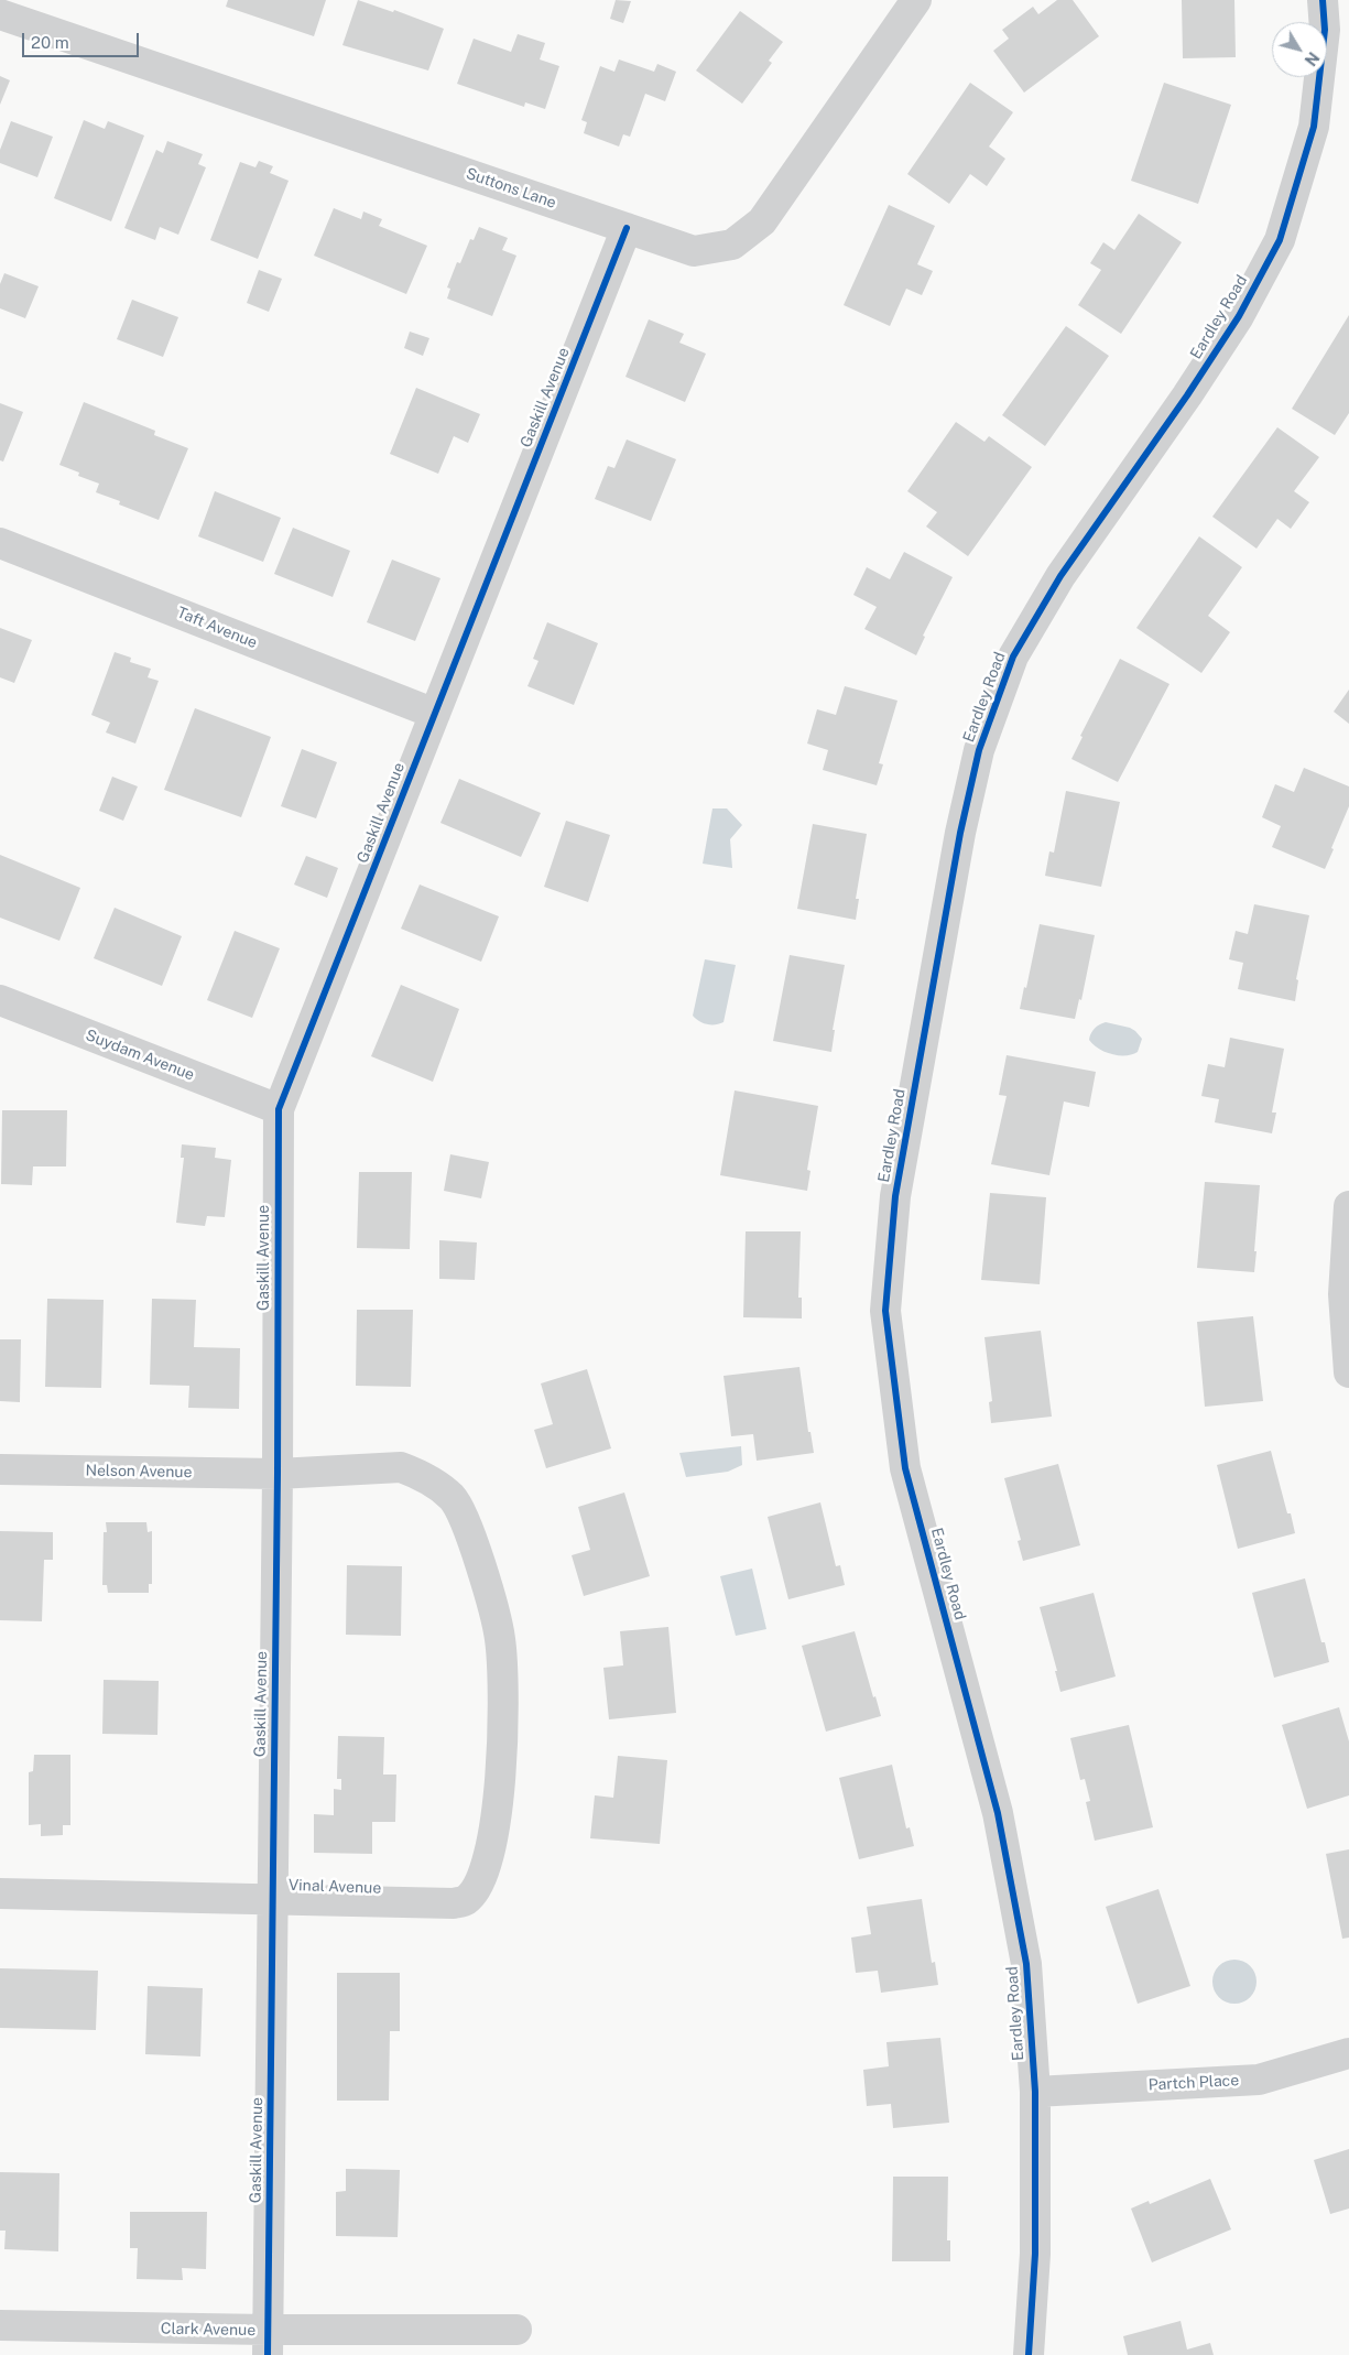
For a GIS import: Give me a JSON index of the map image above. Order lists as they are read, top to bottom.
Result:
{
  "streets": {
    "street": [
      "Suttons Lane",
      "Eardley Road",
      "Gaskill Avenue",
      "Taft Avenue",
      "Suydam Avenue",
      "Nelson Avenue",
      "Vinal Avenue",
      "Partch Place",
      "Clark Avenue"
    ]
  },
  "crossings": [
    ["Suttons Lane", "Gaskill Avenue"],
    ["Eardley Road", "Partch Place"],
    ["Gaskill Avenue", "Taft Avenue"],
    ["Gaskill Avenue", "Suydam Avenue"],
    ["Gaskill Avenue", "Nelson Avenue"],
    ["Gaskill Avenue", "Vinal Avenue"],
    ["Gaskill Avenue", "Clark Avenue"],
    ["Nelson Avenue", "Vinal Avenue"]
  ],
  "scale_bar": "20 m",
  "north": "bottom right"
}
